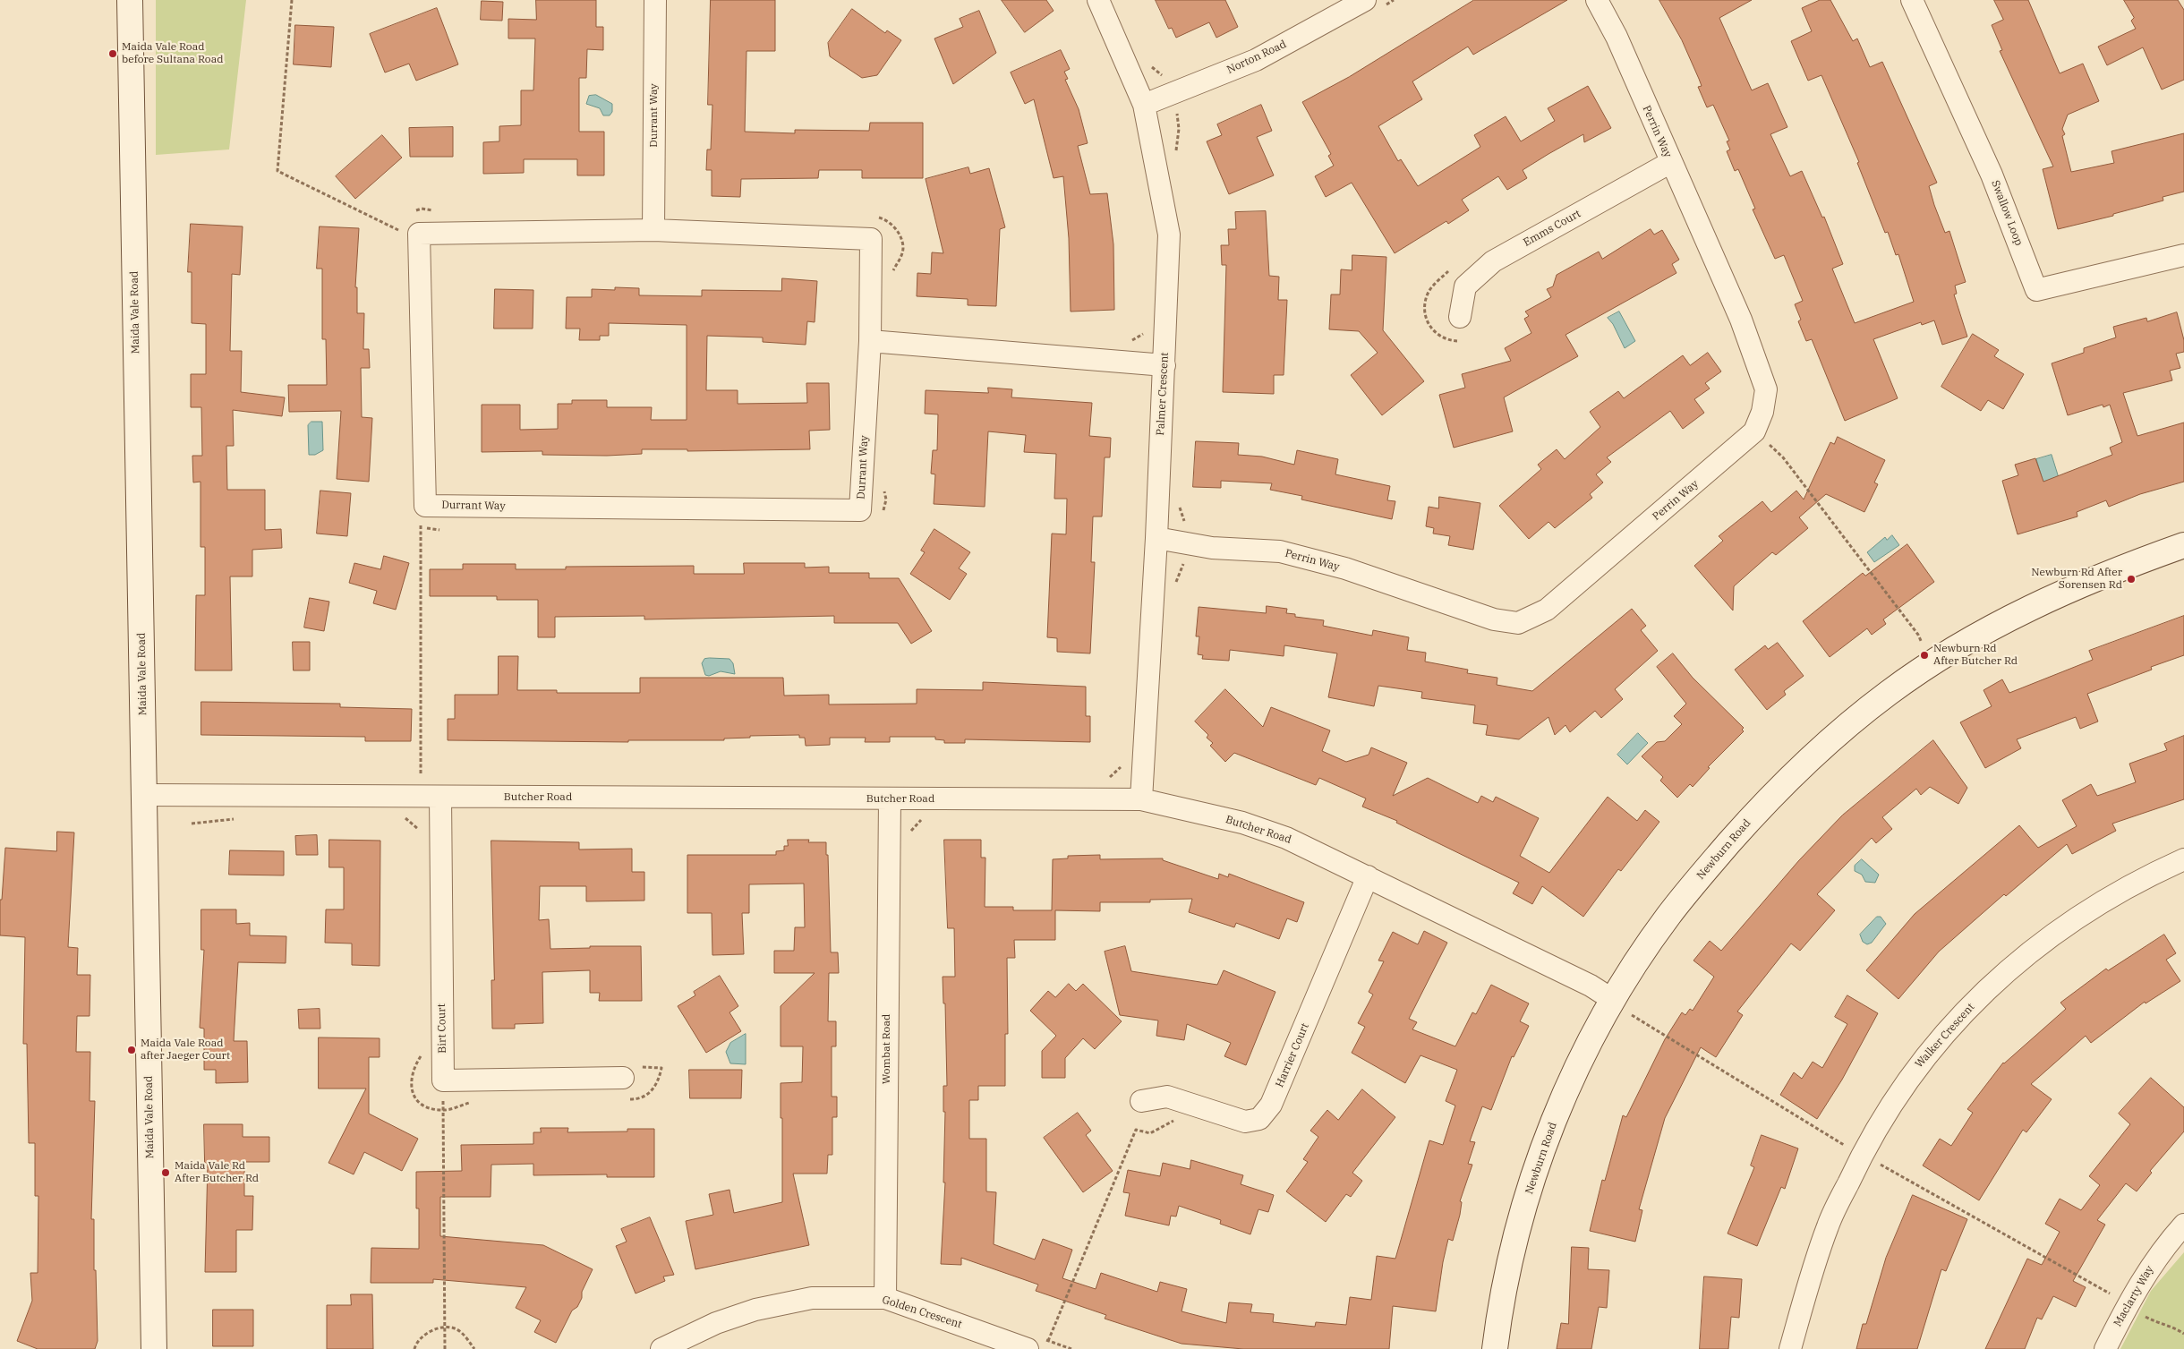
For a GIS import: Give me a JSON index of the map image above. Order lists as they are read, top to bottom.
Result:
{
  "streets": {
    "main road": ["Maida Vale Road", "Newburn Road"],
    "street": [
      "Norton Road",
      "Durrant Way",
      "Perrin Way",
      "Swallow Loop",
      "Emms Court",
      "Palmer Crescent",
      "Butcher Road",
      "Birt Court",
      "Walker Crescent",
      "Wombat Road",
      "Harrier Court",
      "Maclarty Way",
      "Golden Crescent"
    ]
  },
  "crossings": [
    ["Norton Road", "Palmer Crescent"],
    ["Perrin Way", "Emms Court"],
    ["Perrin Way", "Palmer Crescent"],
    ["Maida Vale Road", "Butcher Road"],
    ["Palmer Crescent", "Butcher Road"],
    ["Butcher Road", "Newburn Road"],
    ["Butcher Road", "Birt Court"],
    ["Butcher Road", "Wombat Road"],
    ["Butcher Road", "Harrier Court"],
    ["Wombat Road", "Golden Crescent"]
  ],
  "places": [
    "Maida Vale Road before Sultana Road",
    "Newburn Rd After Sorensen Rd",
    "Newburn Rd After Butcher Rd",
    "Maida Vale Road after Jaeger Court",
    "Maida Vale Rd After Butcher Rd"
  ]
}
